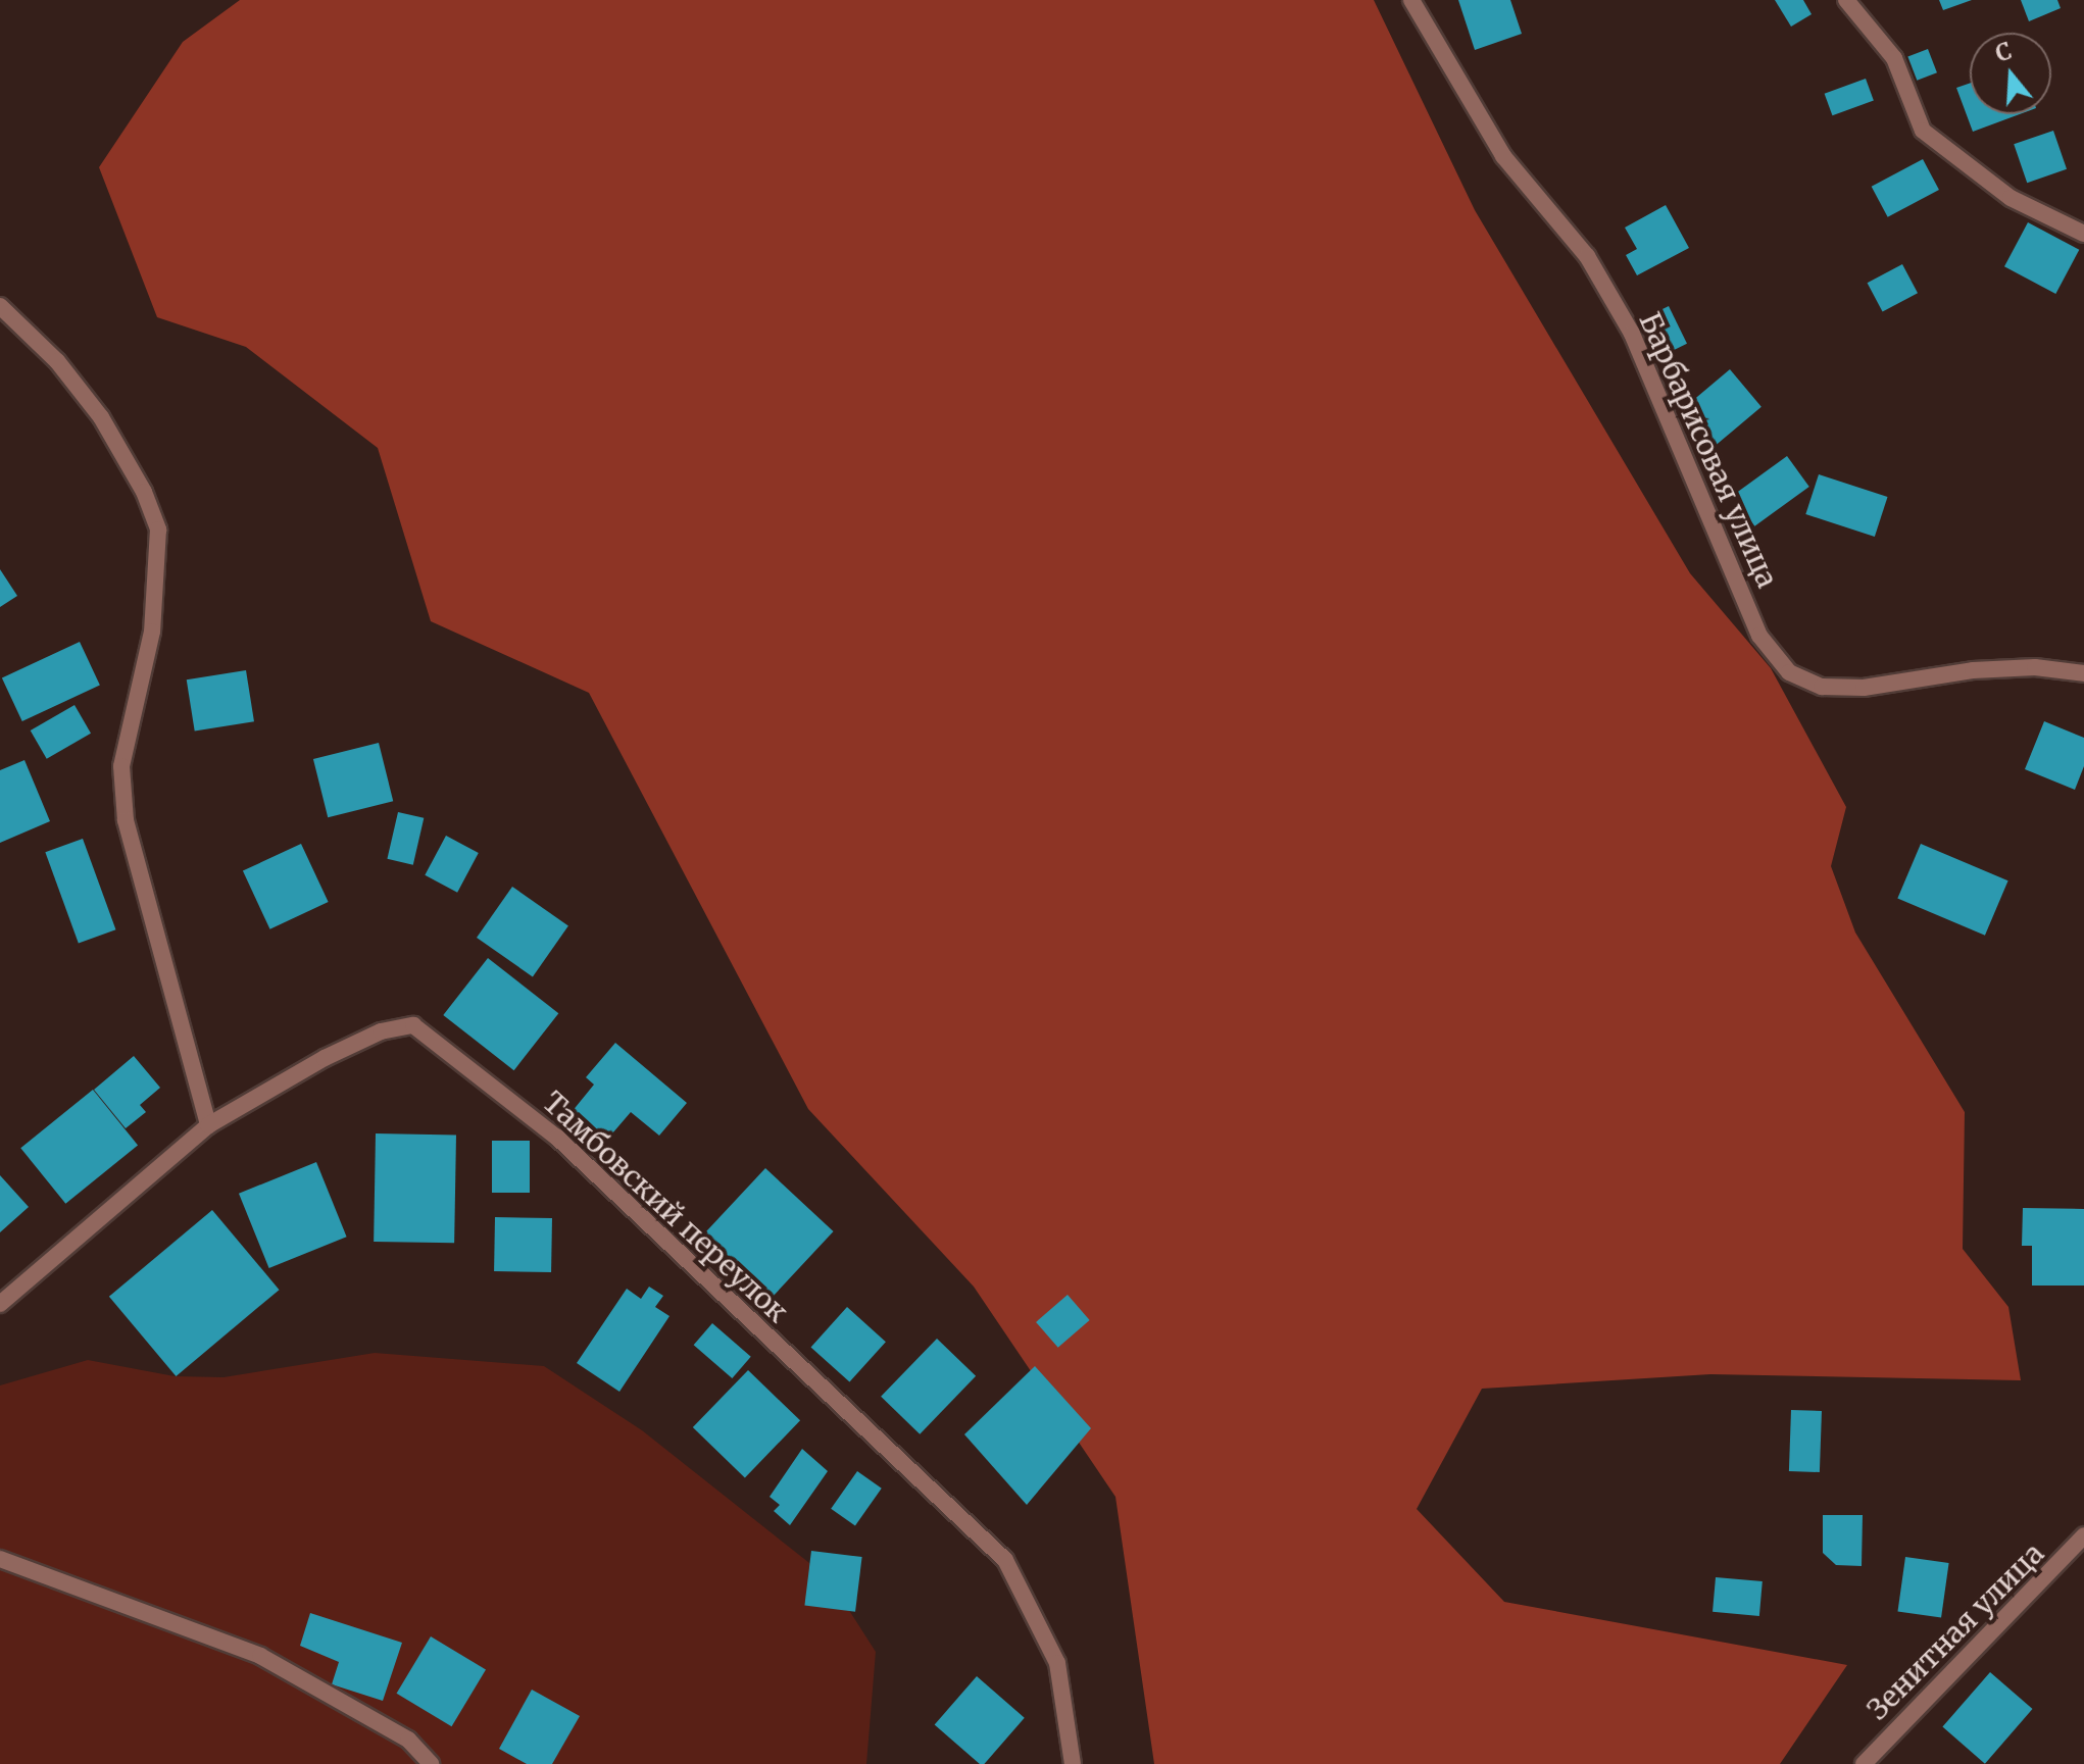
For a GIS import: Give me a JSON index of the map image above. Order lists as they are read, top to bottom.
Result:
{
  "streets": {
    "street": ["Барбарисовая улица", "Тамбовский переулок", "Зенитная улица"]
  },
  "north": "top"
}
